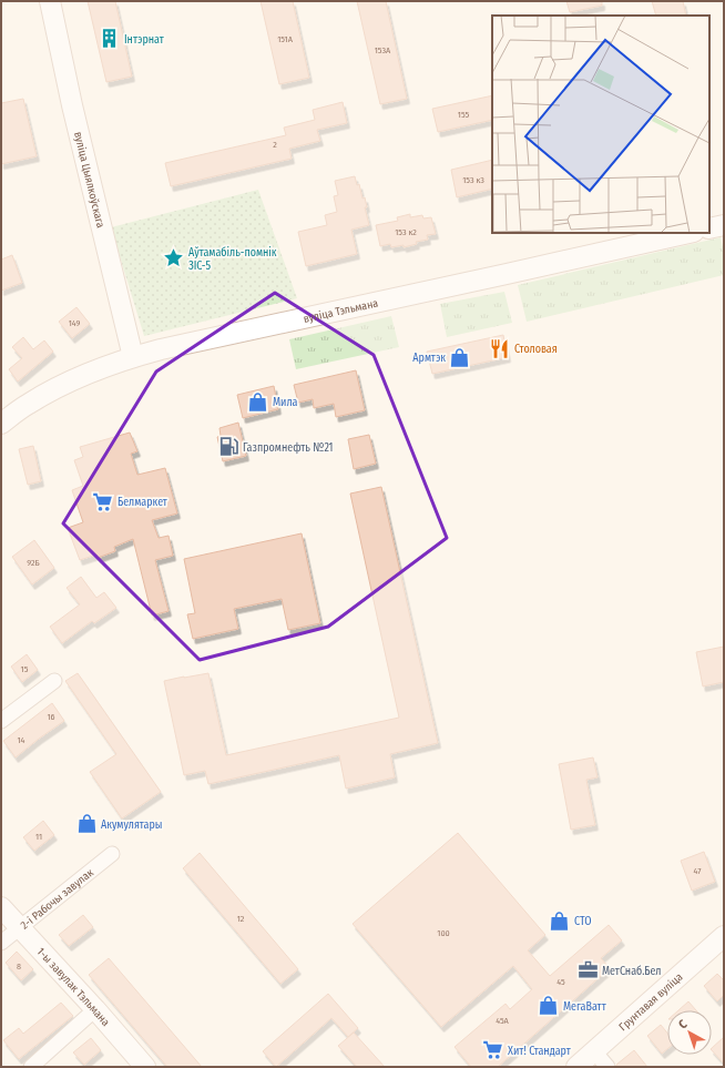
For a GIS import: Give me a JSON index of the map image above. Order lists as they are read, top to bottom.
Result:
{
  "streets": {
    "main road": [
      "вуліца Цыялкоўскага",
      "вуліца Тэльмана",
      "1-ы завулак Тэльмана",
      "Грунтавая вуліца"
    ],
    "street": ["2-і Рабочы завулак"]
  },
  "crossings": [
    ["вуліца Цыялкоўскага", "вуліца Тэльмана"],
    ["2-і Рабочы завулак", "1-ы завулак Тэльмана"]
  ],
  "places": {
    "building": ["Інтэрнат"],
    "place": ["Аўтамабіль-помнік ЗІС-5"],
    "restaurant": ["Столовая"],
    "shop": [
      "Армтэк",
      "Мила",
      "Акумулятары",
      "СТО",
      "МегаВатт"
    ],
    "fuel station": ["Газпромнефть №21"],
    "supermarket": ["Белмаркет", "Хит! Стандарт"],
    "office": ["МетСнаб.Бел"]
  },
  "house_numbers": [
    "151А",
    "153А",
    "155",
    "2",
    "153 к3",
    "153 к2",
    "149",
    "92Б",
    "15",
    "16",
    "14",
    "11",
    "47",
    "12",
    "100",
    "8",
    "45",
    "45А"
  ],
  "north": "top left"
}
